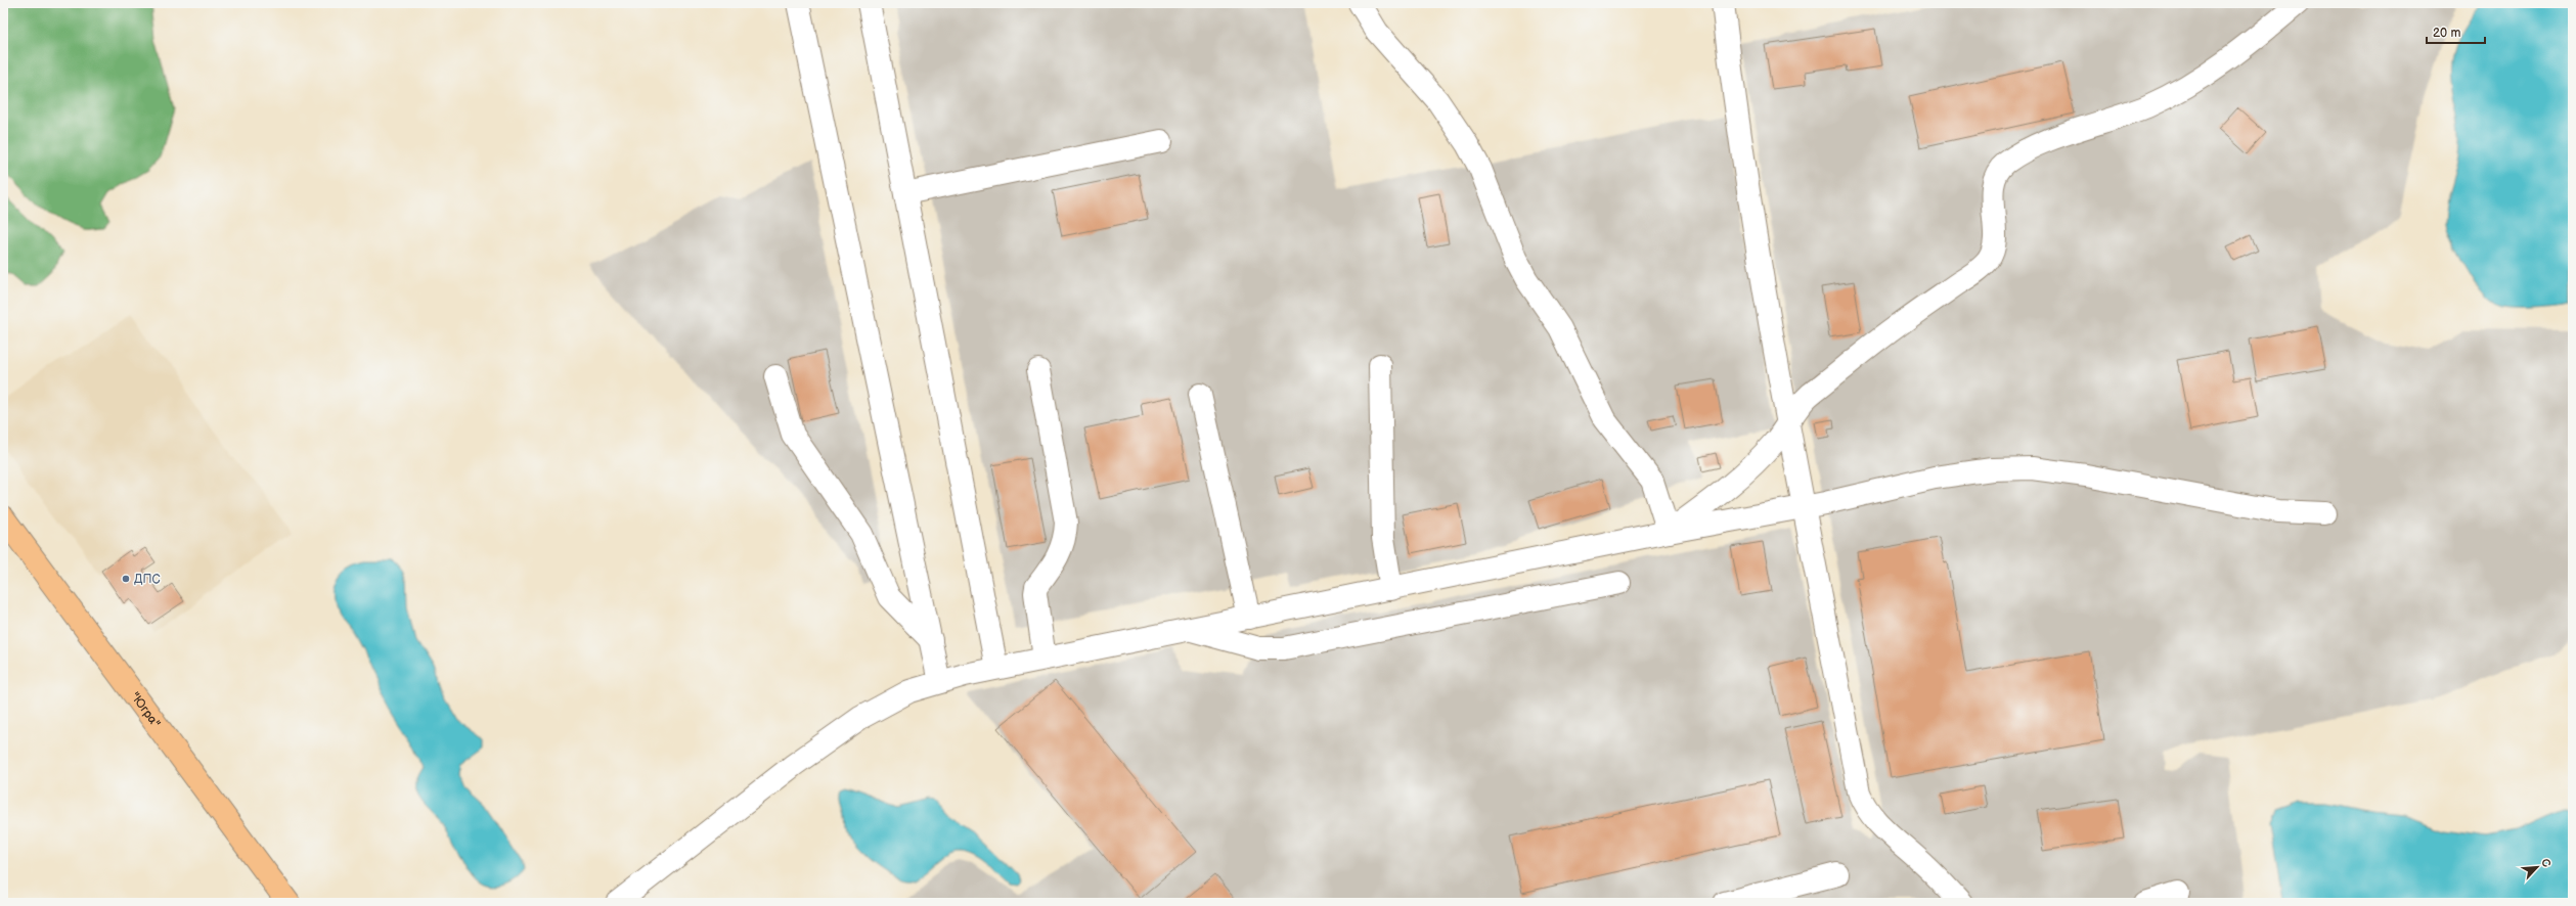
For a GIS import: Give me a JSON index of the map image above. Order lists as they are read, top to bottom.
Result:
{
  "streets": {
    "highway": ["\"Югра\""]
  },
  "places": ["ДПС"],
  "scale_bar": "20 m",
  "north": "top right"
}
